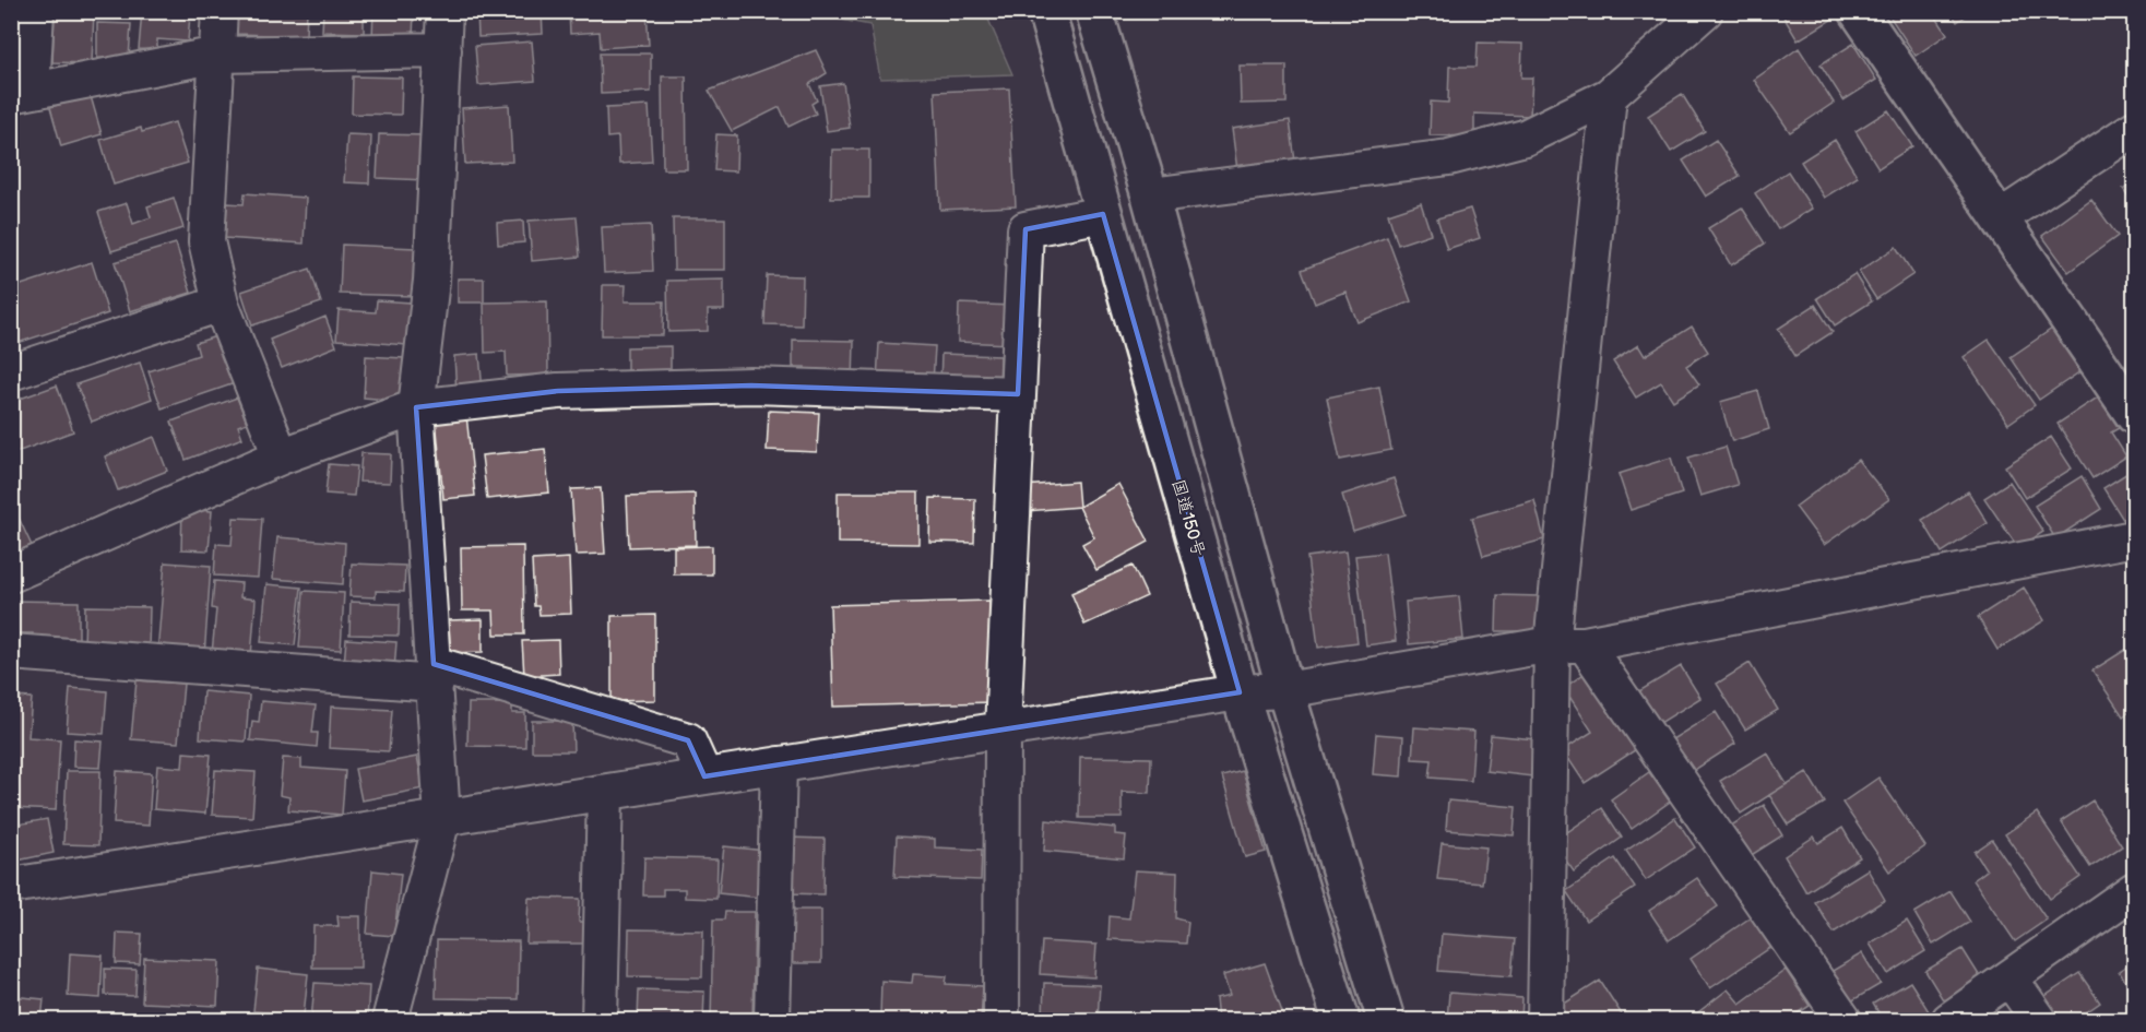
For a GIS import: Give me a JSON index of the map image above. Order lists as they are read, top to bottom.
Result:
{
  "streets": {
    "main road": ["国道150号"]
  }
}
